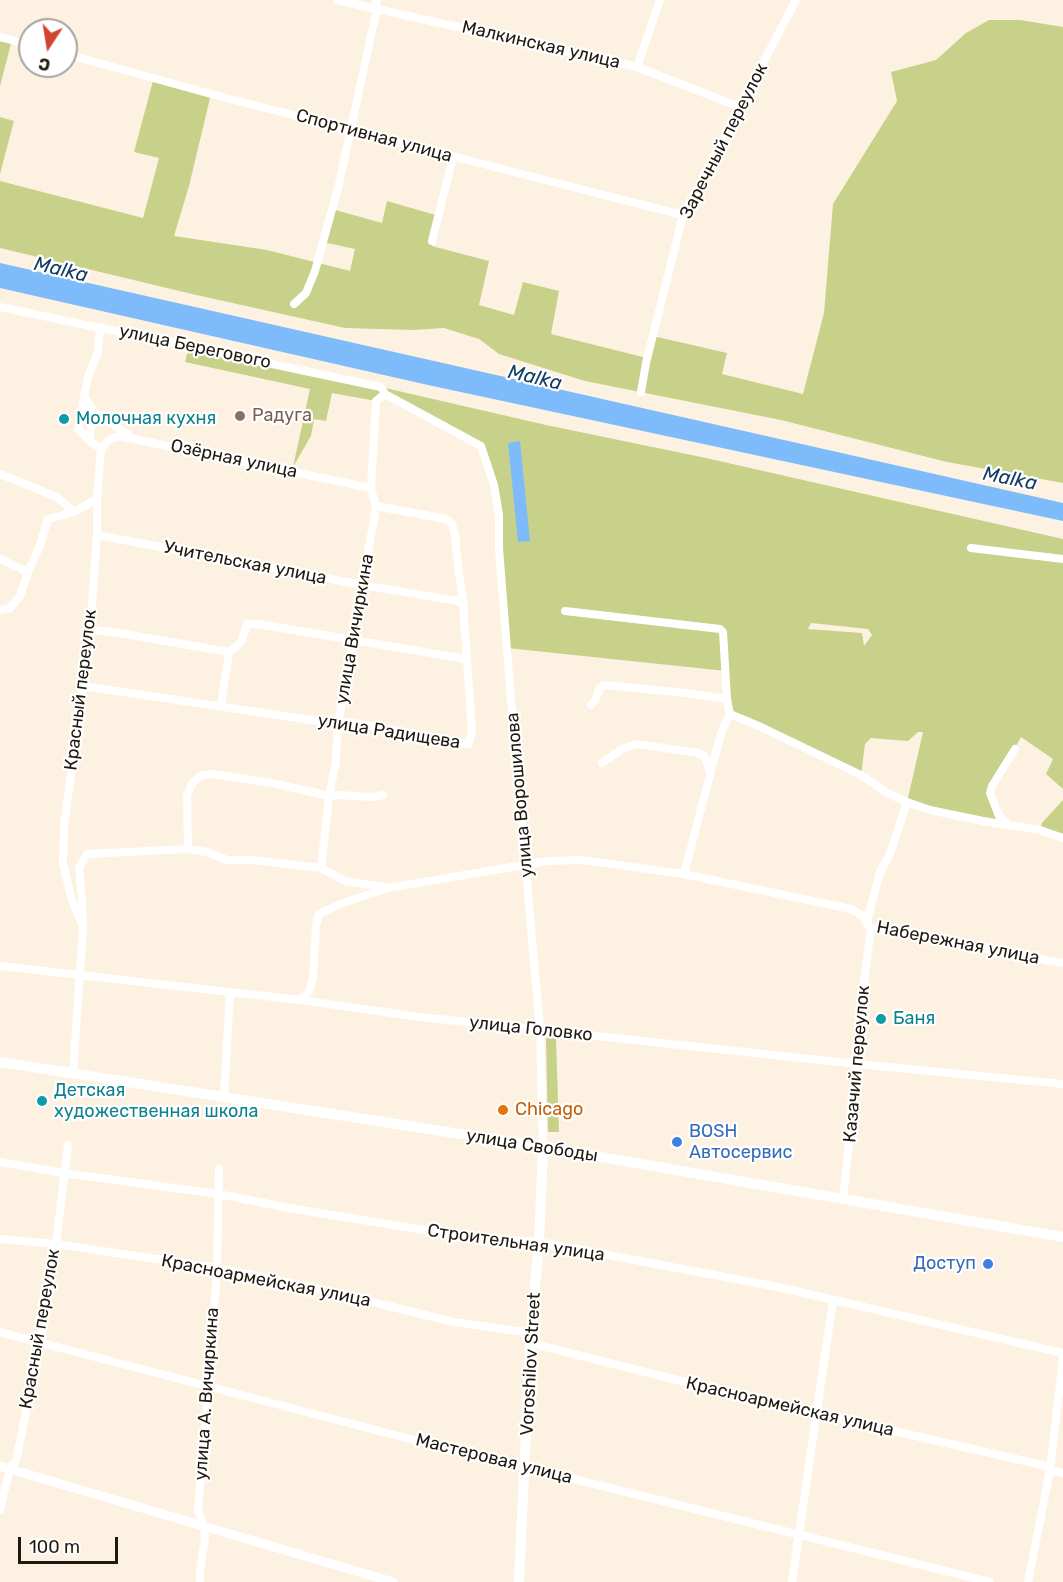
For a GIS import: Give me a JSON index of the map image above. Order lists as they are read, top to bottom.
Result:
{
  "streets": {
    "main road": ["улица Свободы", "Voroshilov Street"],
    "street": [
      "Малкинская улица",
      "Спортивная улица",
      "Заречный переулок",
      "улица Берегового",
      "Озёрная улица",
      "Учительская улица",
      "улица Вичиркина",
      "Красный переулок",
      "улица Радищева",
      "улица Ворошилова",
      "Набережная улица",
      "улица Головко",
      "Казачий переулок",
      "Строительная улица",
      "Красноармейская улица",
      "улица А. Вичиркина",
      "Мастеровая улица"
    ]
  },
  "crossings": [
    ["Малкинская улица", "Заречный переулок"],
    ["Спортивная улица", "Заречный переулок"],
    ["улица Берегового", "улица Вичиркина"],
    ["улица Берегового", "улица Ворошилова"],
    ["Озёрная улица", "улица Вичиркина"],
    ["Озёрная улица", "Красный переулок"],
    ["Учительская улица", "улица Вичиркина"],
    ["Учительская улица", "Красный переулок"],
    ["Учительская улица", "улица Радищева"],
    ["улица Вичиркина", "улица Радищева"],
    ["улица Вичиркина", "Набережная улица"],
    ["Красный переулок", "улица Радищева"],
    ["Красный переулок", "Набережная улица"],
    ["Красный переулок", "улица Головко"],
    ["Красный переулок", "улица Свободы"],
    ["Красный переулок", "Строительная улица"],
    ["Красный переулок", "Красноармейская улица"],
    ["Красный переулок", "Мастеровая улица"],
    ["улица Ворошилова", "Набережная улица"],
    ["улица Ворошилова", "улица Головко"],
    ["улица Ворошилова", "улица Свободы"],
    ["улица Ворошилова", "Voroshilov Street"],
    ["Набережная улица", "улица Головко"],
    ["Набережная улица", "Казачий переулок"],
    ["улица Головко", "Казачий переулок"],
    ["Казачий переулок", "улица Свободы"],
    ["улица Свободы", "Voroshilov Street"],
    ["Строительная улица", "Voroshilov Street"],
    ["Строительная улица", "улица А. Вичиркина"],
    ["Красноармейская улица", "Voroshilov Street"],
    ["Красноармейская улица", "улица А. Вичиркина"],
    ["Voroshilov Street", "Мастеровая улица"],
    ["улица А. Вичиркина", "Мастеровая улица"]
  ],
  "water": ["Malka"],
  "places": [
    "Радуга",
    "Молочная кухня",
    "Баня",
    "Детская художественная школа",
    "Chicago",
    "BOSH Автосервис",
    "Доступ"
  ],
  "scale_bar": "100 m",
  "north": "bottom"
}
